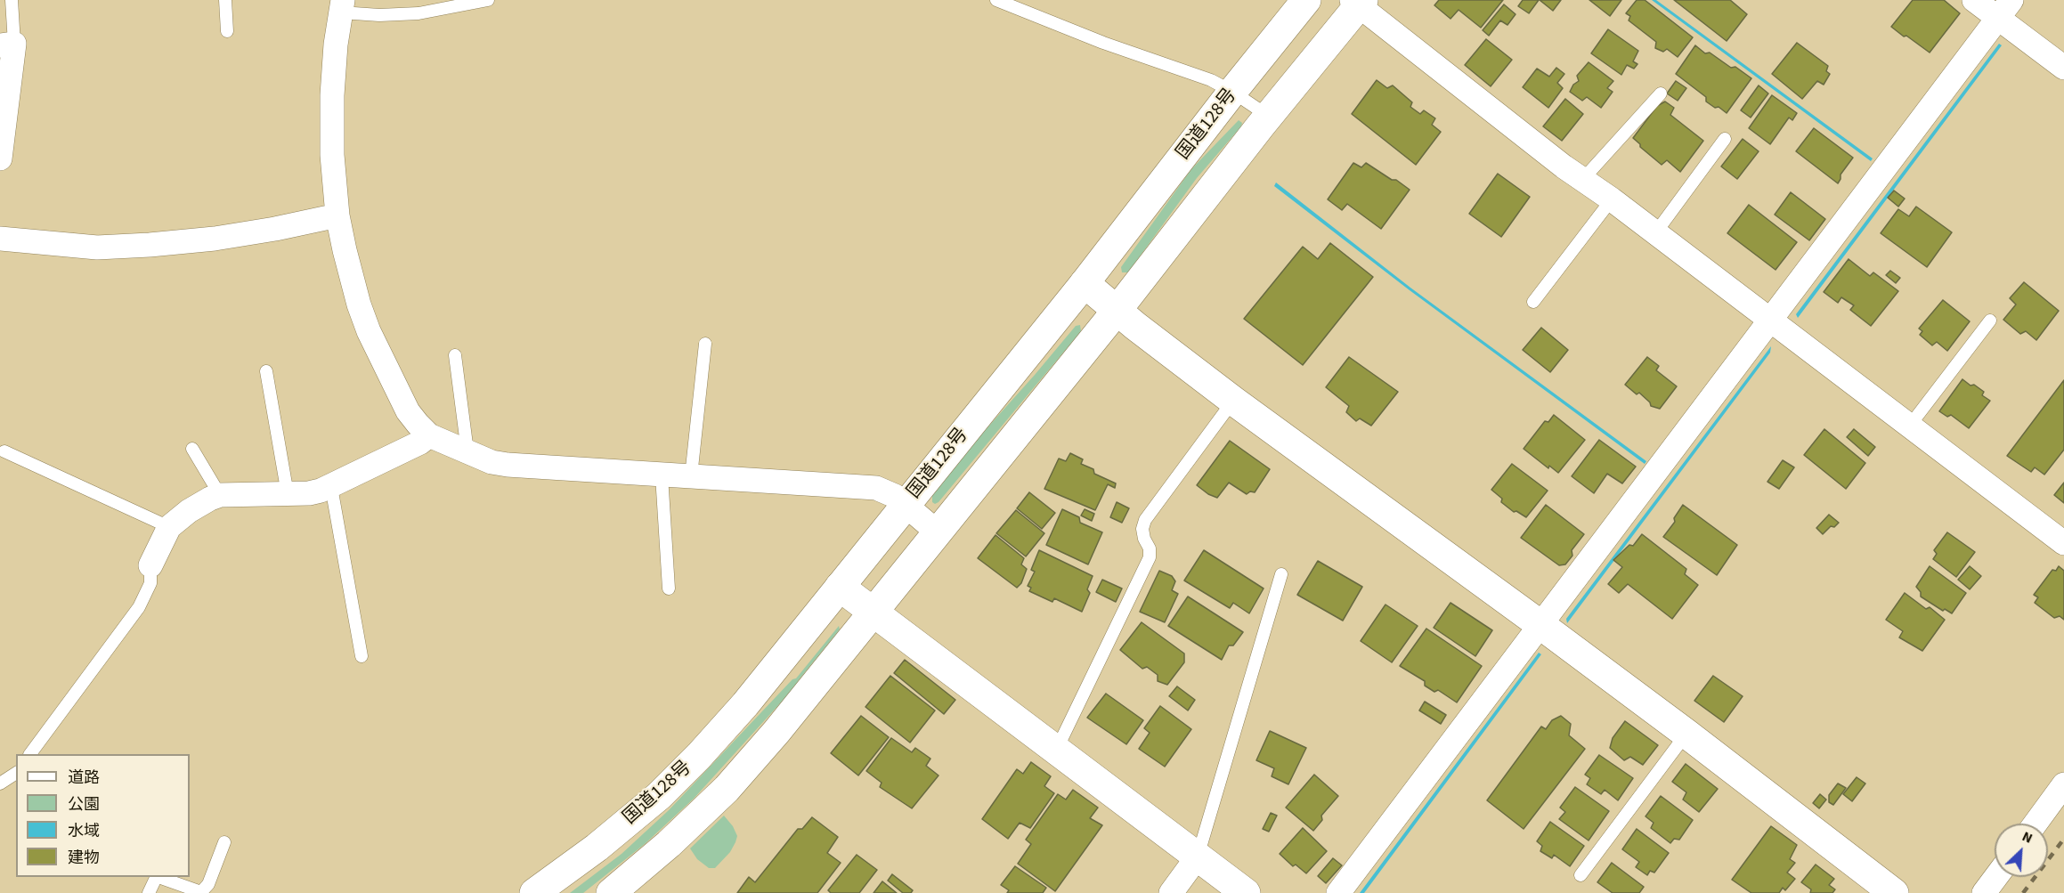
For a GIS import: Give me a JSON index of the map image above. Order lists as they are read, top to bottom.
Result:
{
  "streets": {
    "main road": ["国道128号"]
  },
  "legend": [
    "道路",
    "公園",
    "水域",
    "建物"
  ],
  "north": "top right"
}
